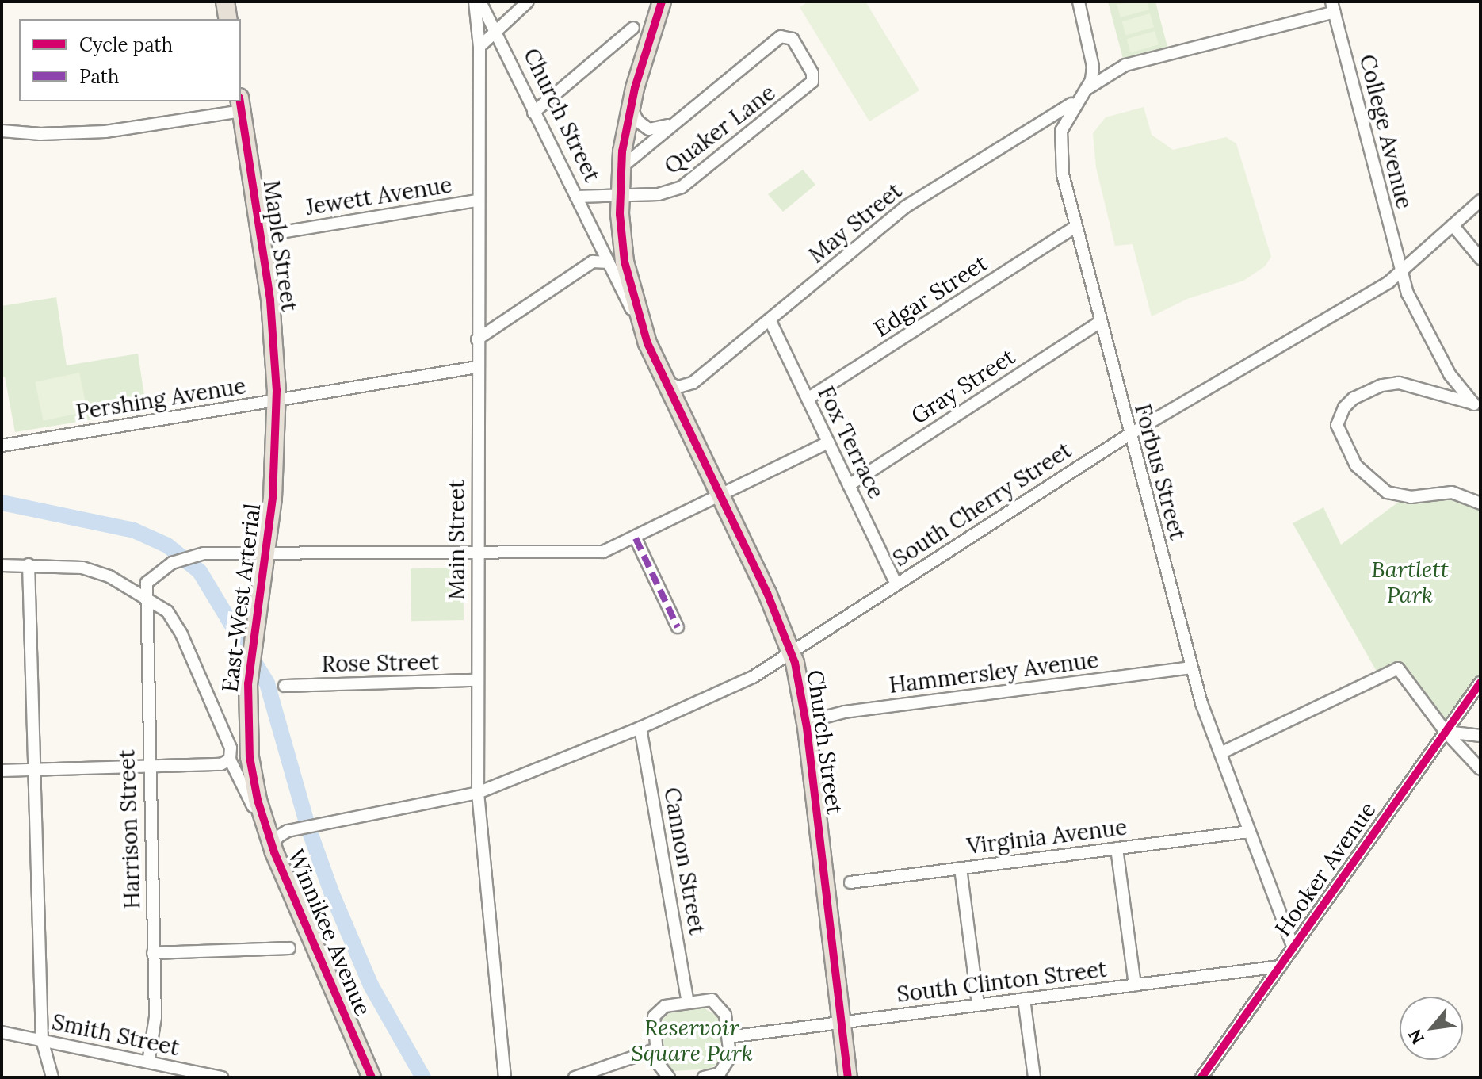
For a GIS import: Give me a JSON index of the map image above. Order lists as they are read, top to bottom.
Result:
{
  "streets": {
    "highway": [
      "Church Street",
      "Maple Street",
      "East-West Arterial",
      "Winnikee Avenue"
    ],
    "street": [
      "Quaker Lane",
      "College Avenue",
      "Jewett Avenue",
      "May Street",
      "Edgar Street",
      "Gray Street",
      "Pershing Avenue",
      "Fox Terrace",
      "Forbus Street",
      "South Cherry Street",
      "Main Street",
      "Rose Street",
      "Hammersley Avenue",
      "Harrison Street",
      "Virginia Avenue",
      "Cannon Street",
      "Hooker Avenue",
      "South Clinton Street",
      "Smith Street"
    ]
  },
  "crossings": [
    ["Church Street", "Quaker Lane"],
    ["Church Street", "May Street"],
    ["Church Street", "South Cherry Street"],
    ["Church Street", "Hammersley Avenue"],
    ["Church Street", "South Clinton Street"],
    ["College Avenue", "South Cherry Street"],
    ["Jewett Avenue", "Main Street"],
    ["May Street", "Fox Terrace"],
    ["May Street", "Forbus Street"],
    ["Maple Street", "Pershing Avenue"],
    ["Maple Street", "East-West Arterial"],
    ["Edgar Street", "Fox Terrace"],
    ["Edgar Street", "Forbus Street"],
    ["Gray Street", "Fox Terrace"],
    ["Gray Street", "Forbus Street"],
    ["Pershing Avenue", "Main Street"],
    ["Pershing Avenue", "East-West Arterial"],
    ["Fox Terrace", "South Cherry Street"],
    ["Forbus Street", "South Cherry Street"],
    ["Forbus Street", "Hammersley Avenue"],
    ["Forbus Street", "Virginia Avenue"],
    ["Forbus Street", "Hooker Avenue"],
    ["South Cherry Street", "Main Street"],
    ["South Cherry Street", "Cannon Street"],
    ["South Cherry Street", "Winnikee Avenue"],
    ["Main Street", "Rose Street"],
    ["East-West Arterial", "Winnikee Avenue"],
    ["Harrison Street", "Winnikee Avenue"],
    ["Harrison Street", "Smith Street"],
    ["Hooker Avenue", "South Clinton Street"]
  ],
  "parks": ["Bartlett Park", "Reservoir Square Park"],
  "legend": ["Cycle path", "Path"],
  "north": "bottom left"
}
